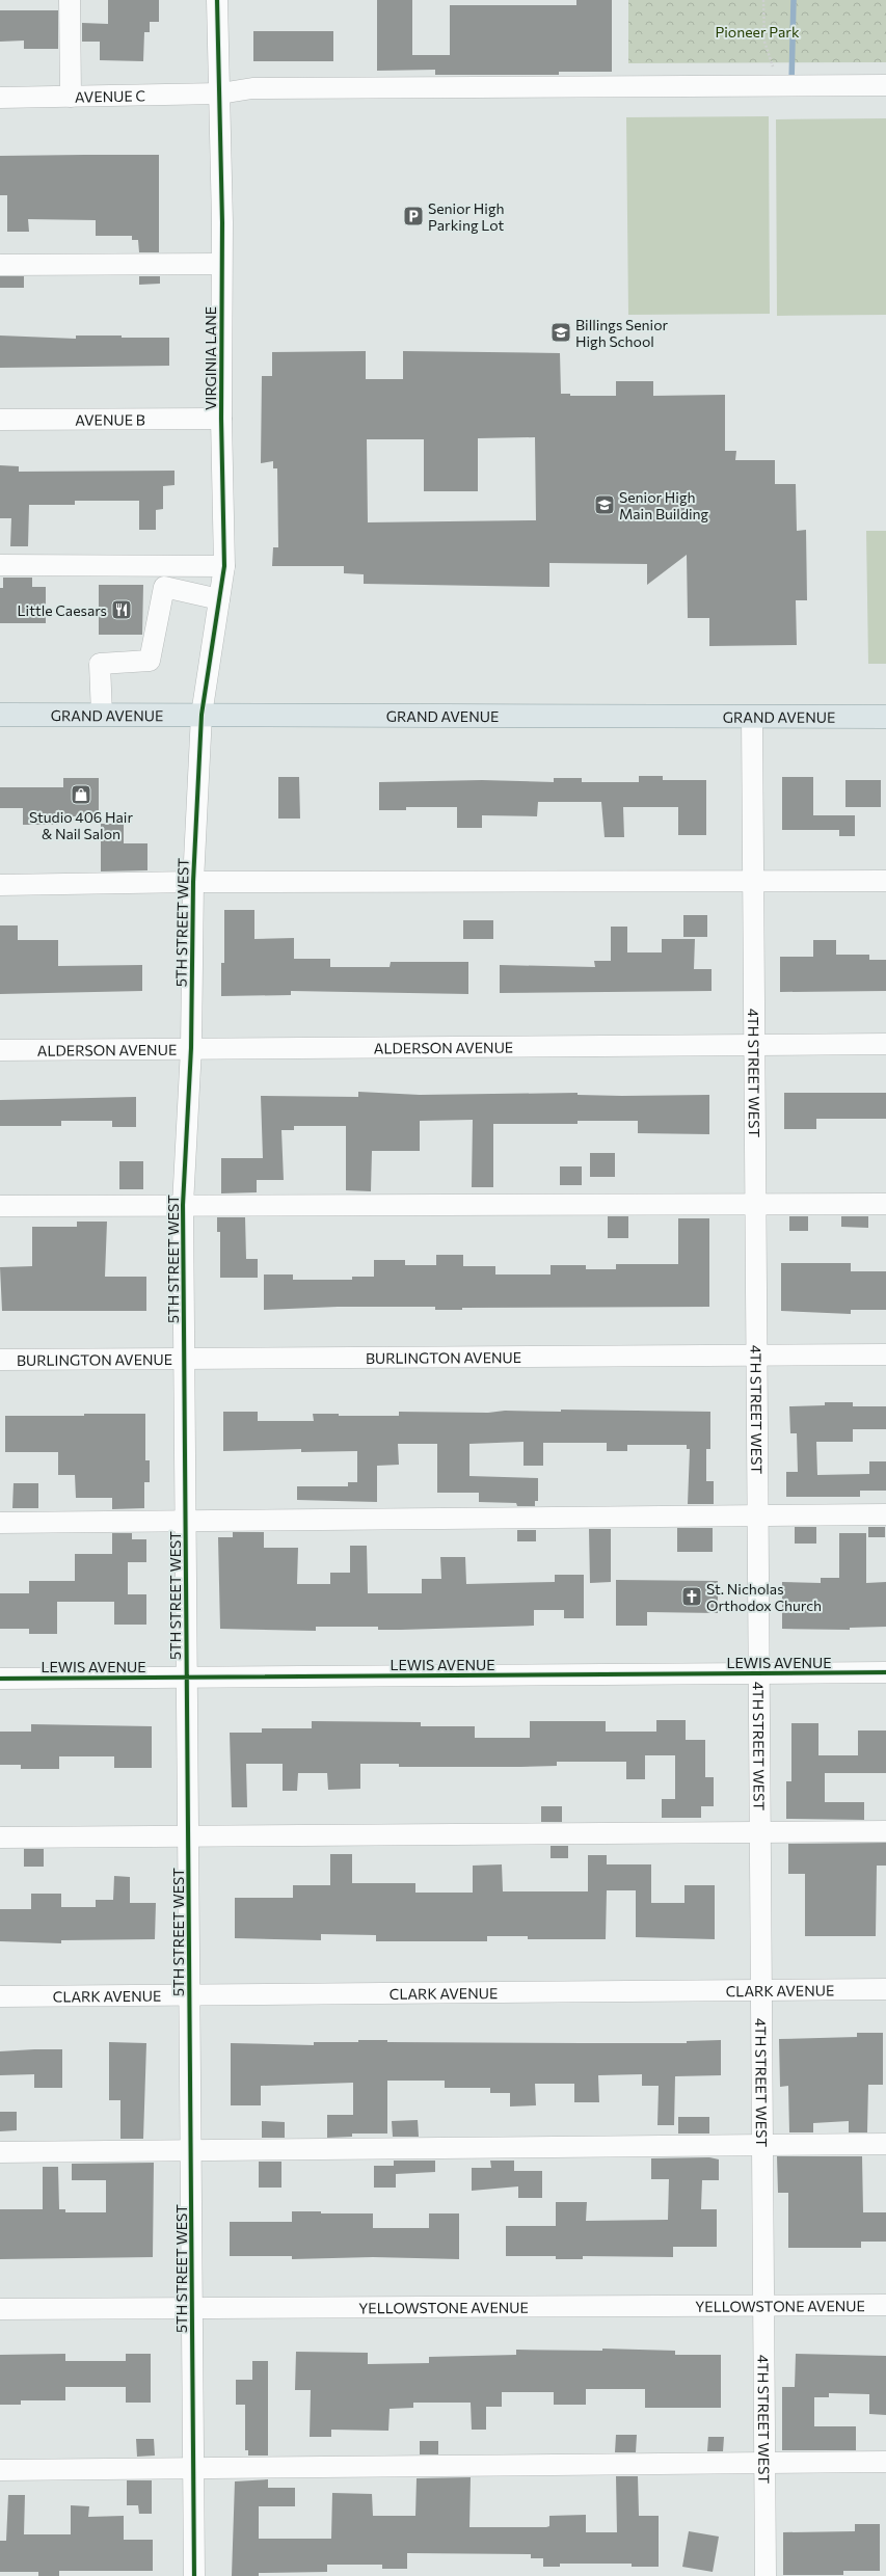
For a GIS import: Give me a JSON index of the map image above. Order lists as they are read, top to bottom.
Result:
{
  "streets": {
    "main road": ["GRAND AVENUE"],
    "street": [
      "AVENUE C",
      "VIRGINIA LANE",
      "AVENUE B",
      "5TH STREET WEST",
      "ALDERSON AVENUE",
      "4TH STREET WEST",
      "BURLINGTON AVENUE",
      "LEWIS AVENUE",
      "CLARK AVENUE",
      "YELLOWSTONE AVENUE"
    ]
  },
  "crossings": [
    ["AVENUE C", "VIRGINIA LANE"],
    ["VIRGINIA LANE", "AVENUE B"],
    ["VIRGINIA LANE", "GRAND AVENUE"],
    ["VIRGINIA LANE", "5TH STREET WEST"],
    ["GRAND AVENUE", "5TH STREET WEST"],
    ["GRAND AVENUE", "4TH STREET WEST"],
    ["5TH STREET WEST", "ALDERSON AVENUE"],
    ["5TH STREET WEST", "BURLINGTON AVENUE"],
    ["5TH STREET WEST", "LEWIS AVENUE"],
    ["5TH STREET WEST", "CLARK AVENUE"],
    ["5TH STREET WEST", "YELLOWSTONE AVENUE"],
    ["ALDERSON AVENUE", "4TH STREET WEST"],
    ["4TH STREET WEST", "BURLINGTON AVENUE"],
    ["4TH STREET WEST", "LEWIS AVENUE"],
    ["4TH STREET WEST", "CLARK AVENUE"],
    ["4TH STREET WEST", "YELLOWSTONE AVENUE"]
  ],
  "parks": ["Pioneer Park"],
  "places": {
    "parking": ["Senior High Parking Lot"],
    "school or university": ["Billings Senior High School", "Senior High Main Building"],
    "restaurant": ["Little Caesars"],
    "shop": ["Studio 406 Hair & Nail Salon"],
    "church": ["St. Nicholas Orthodox Church"]
  }
}
